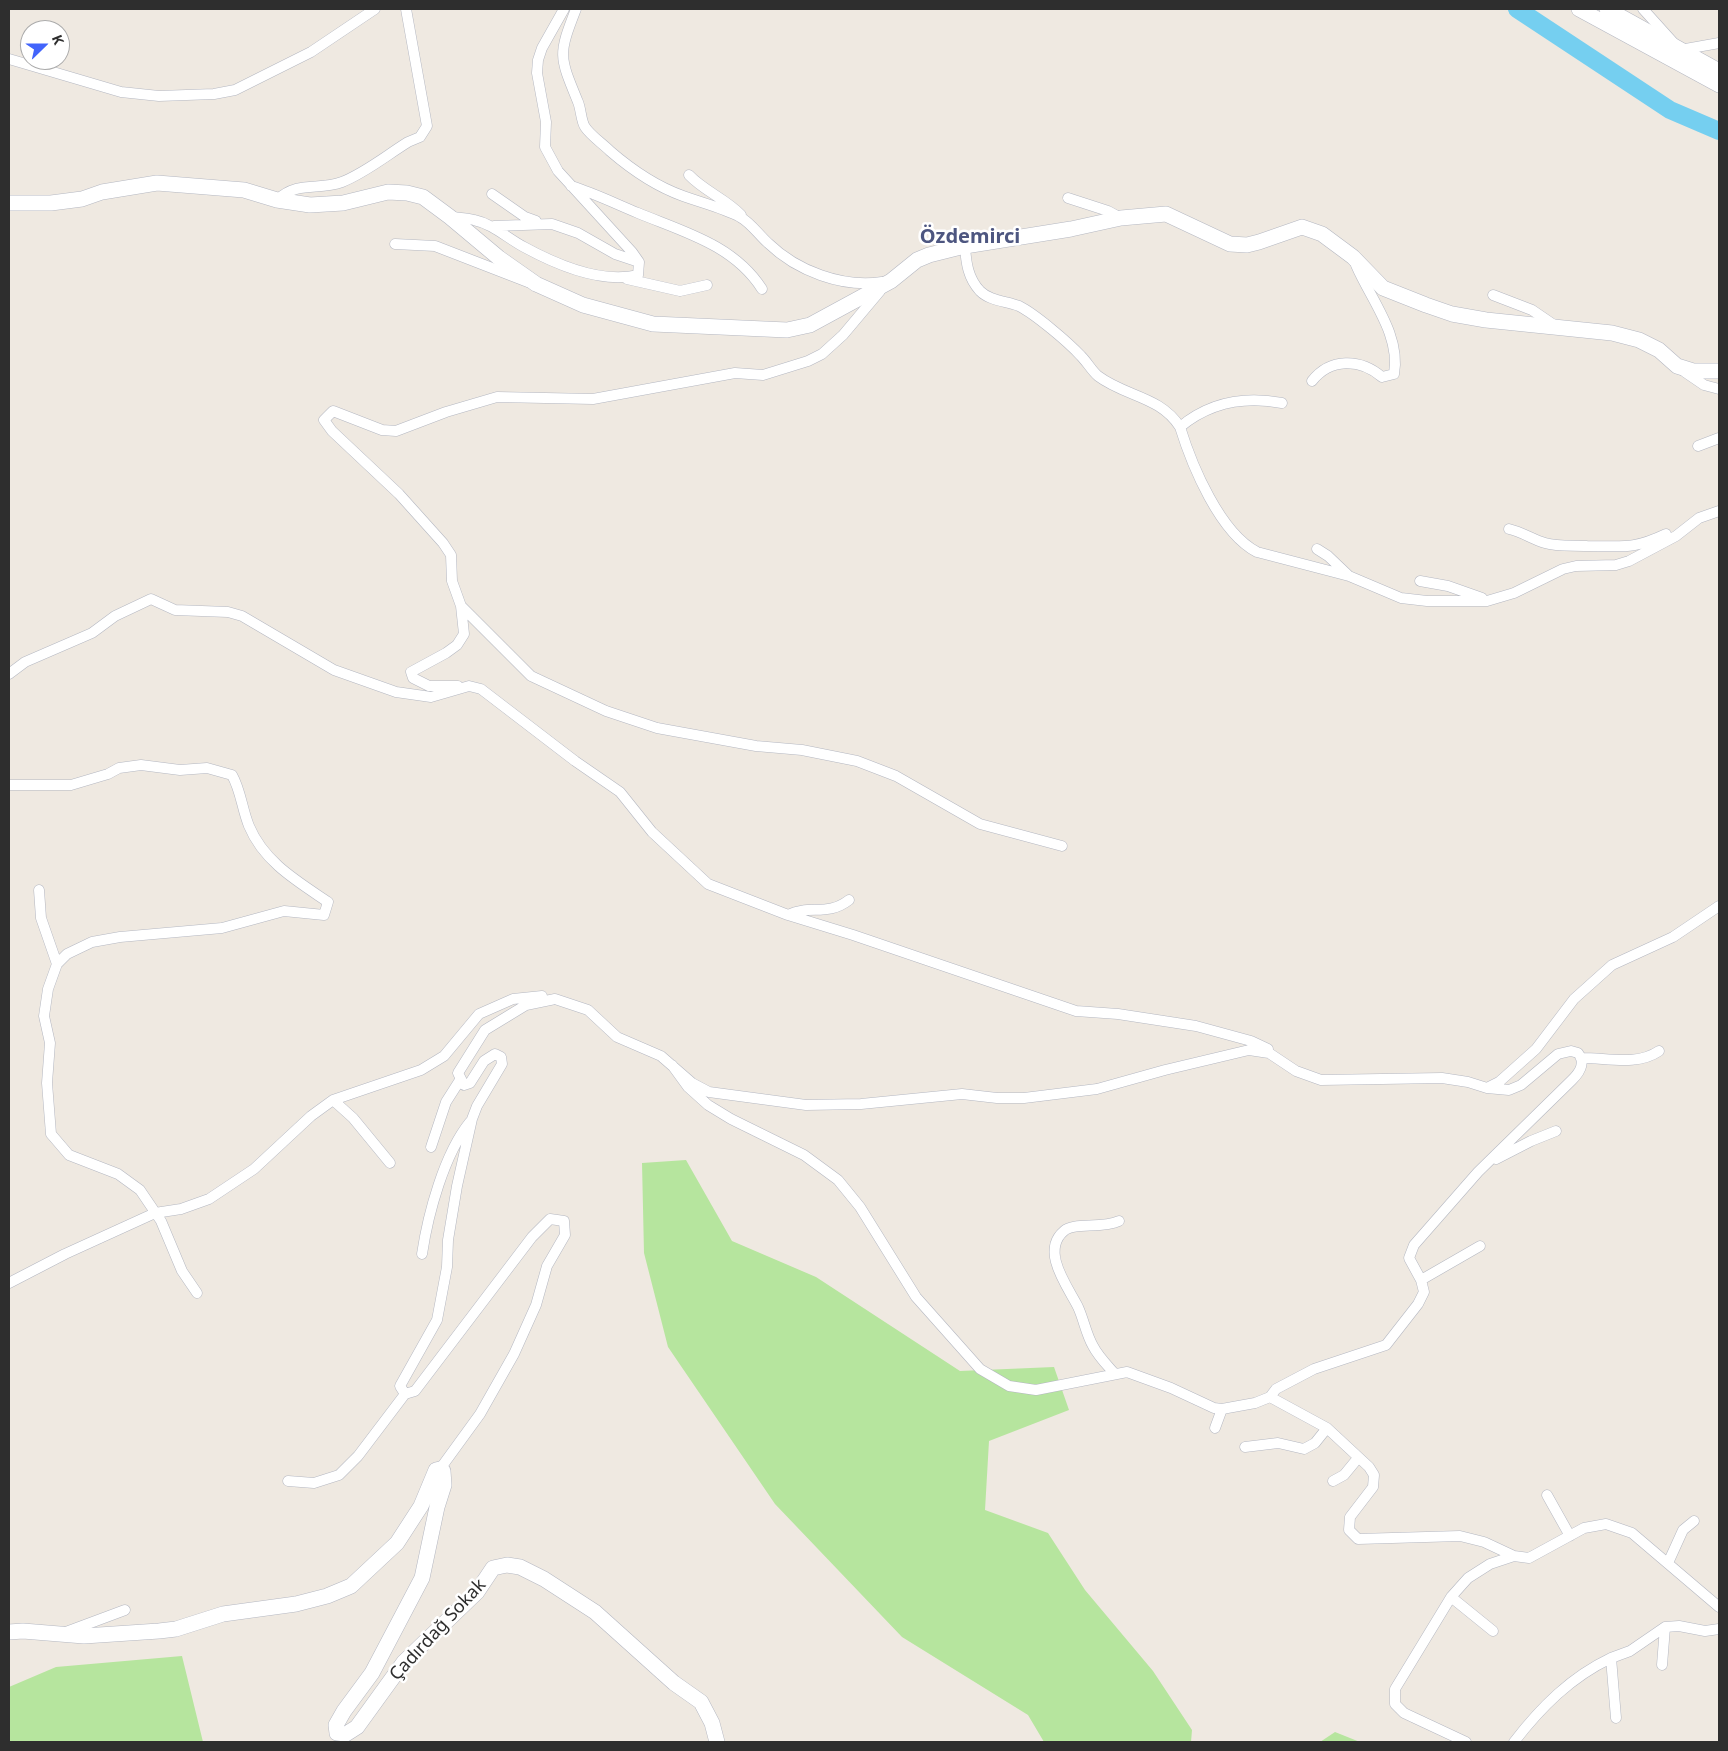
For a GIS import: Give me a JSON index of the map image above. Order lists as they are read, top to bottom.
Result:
{
  "streets": {
    "street": ["Çadırdağ Sokak"]
  },
  "districts": ["Özdemirci"],
  "north": "right"
}
